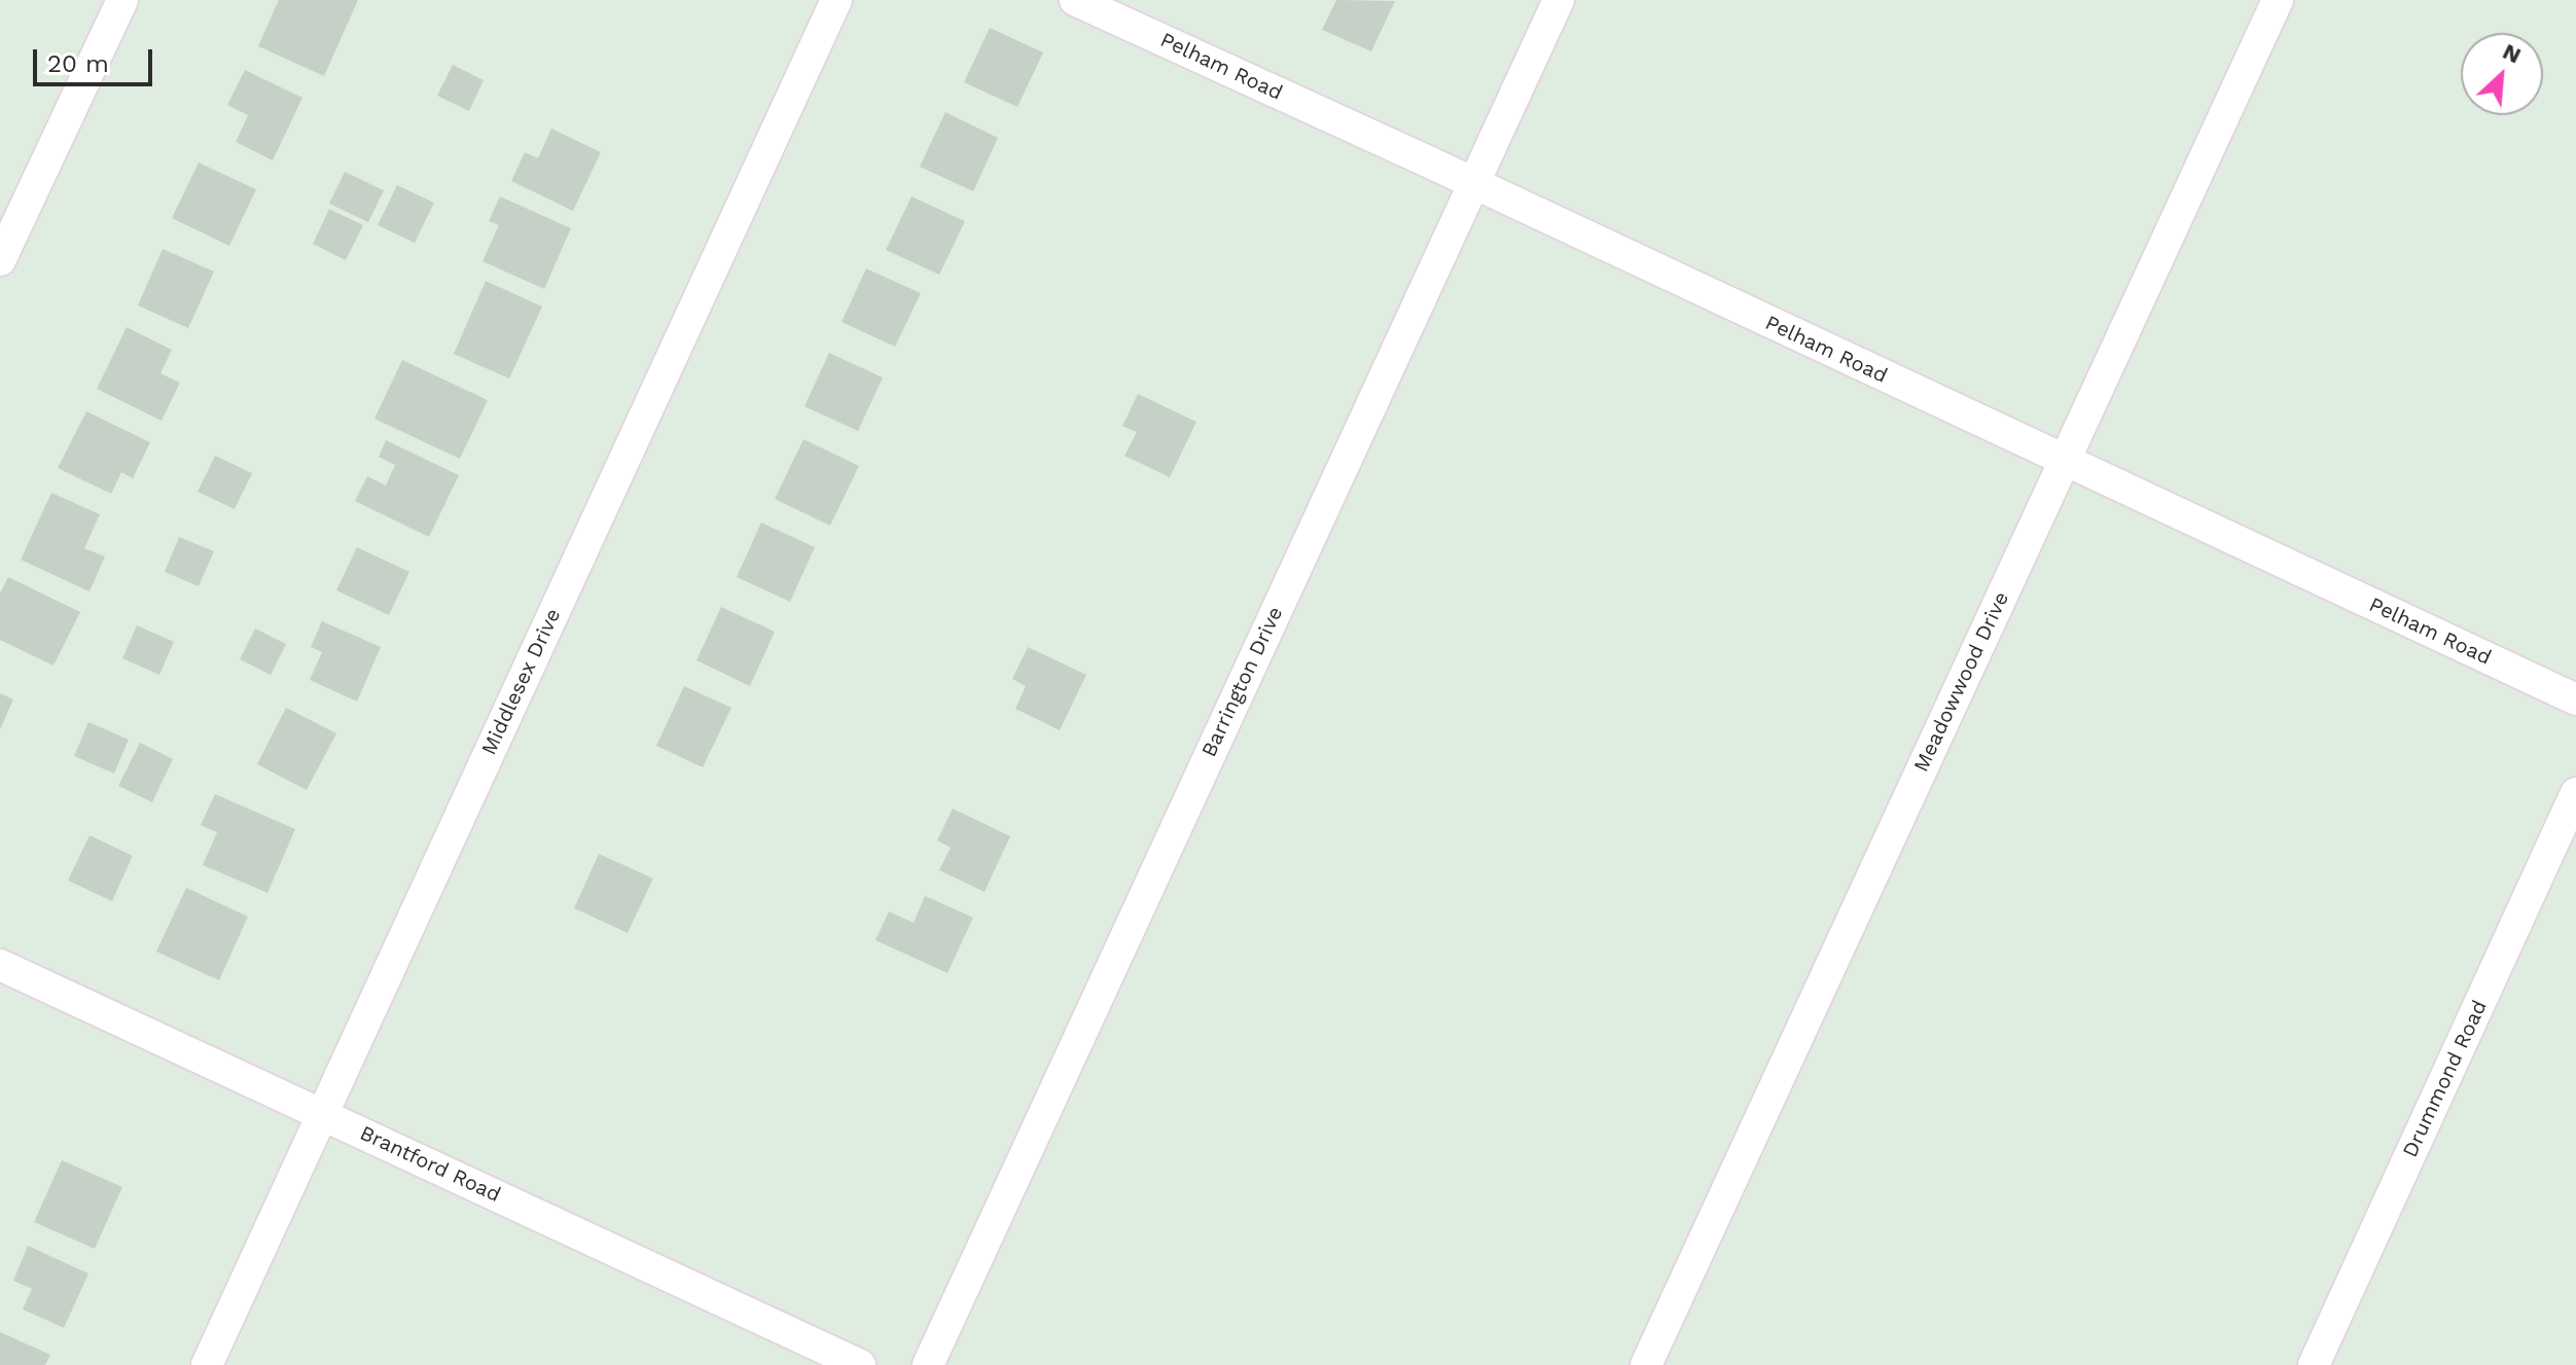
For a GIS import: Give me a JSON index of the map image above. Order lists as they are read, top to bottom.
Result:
{
  "streets": {
    "street": [
      "Pelham Road",
      "Middlesex Drive",
      "Barrington Drive",
      "Meadowwood Drive",
      "Drummond Road",
      "Brantford Road"
    ]
  },
  "crossings": [
    ["Pelham Road", "Barrington Drive"],
    ["Pelham Road", "Meadowwood Drive"],
    ["Middlesex Drive", "Brantford Road"]
  ],
  "scale_bar": "20 m",
  "north": "top right"
}
